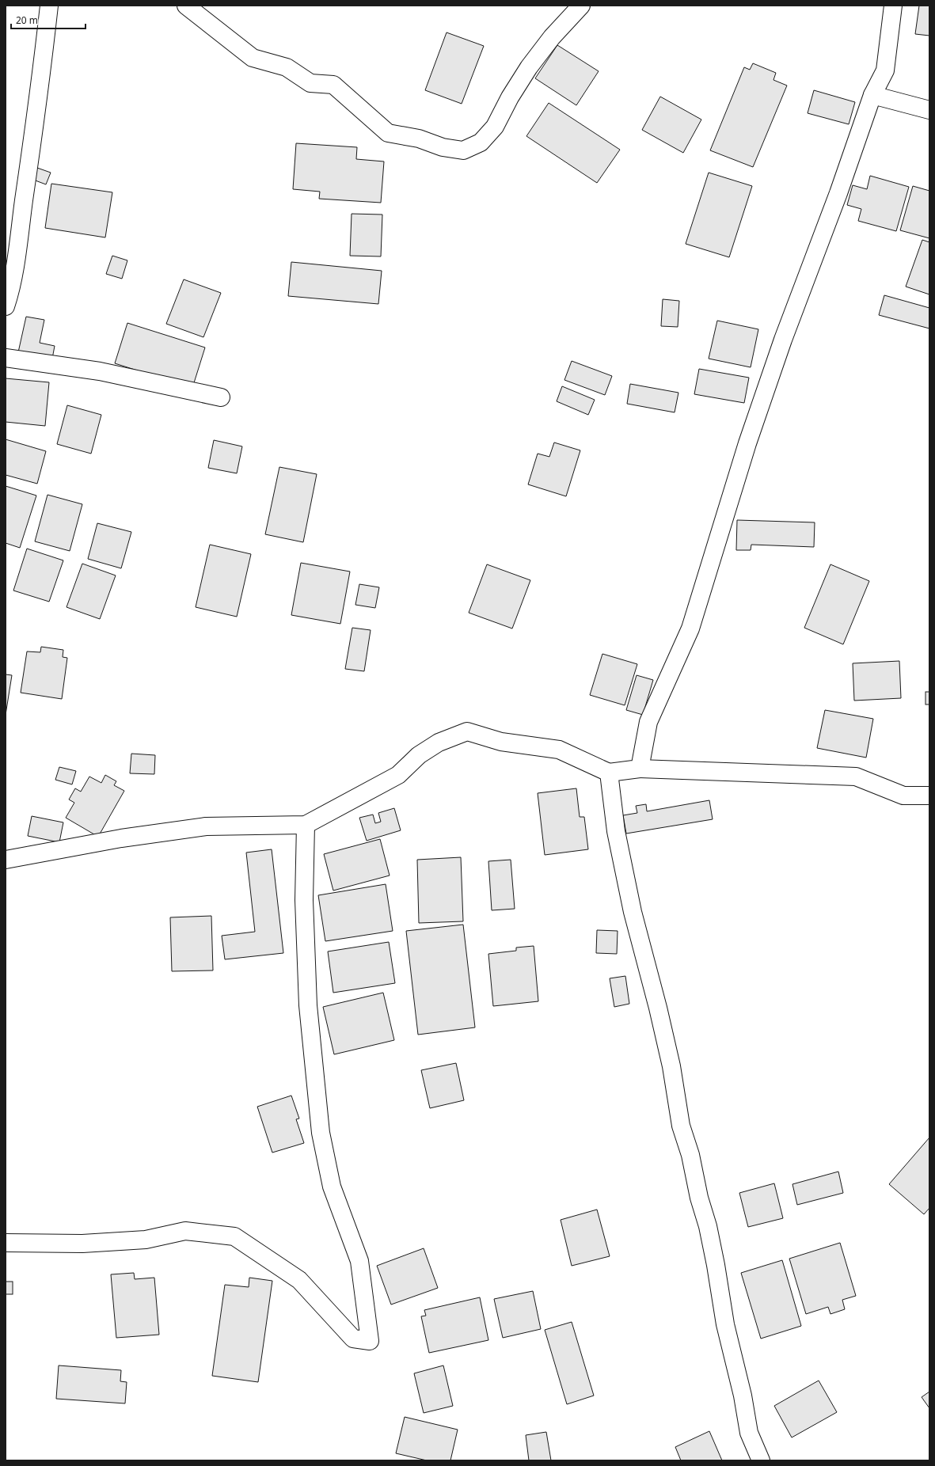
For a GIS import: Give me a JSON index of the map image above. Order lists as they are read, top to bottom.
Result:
{
  "scale_bar": "20 m"
}
